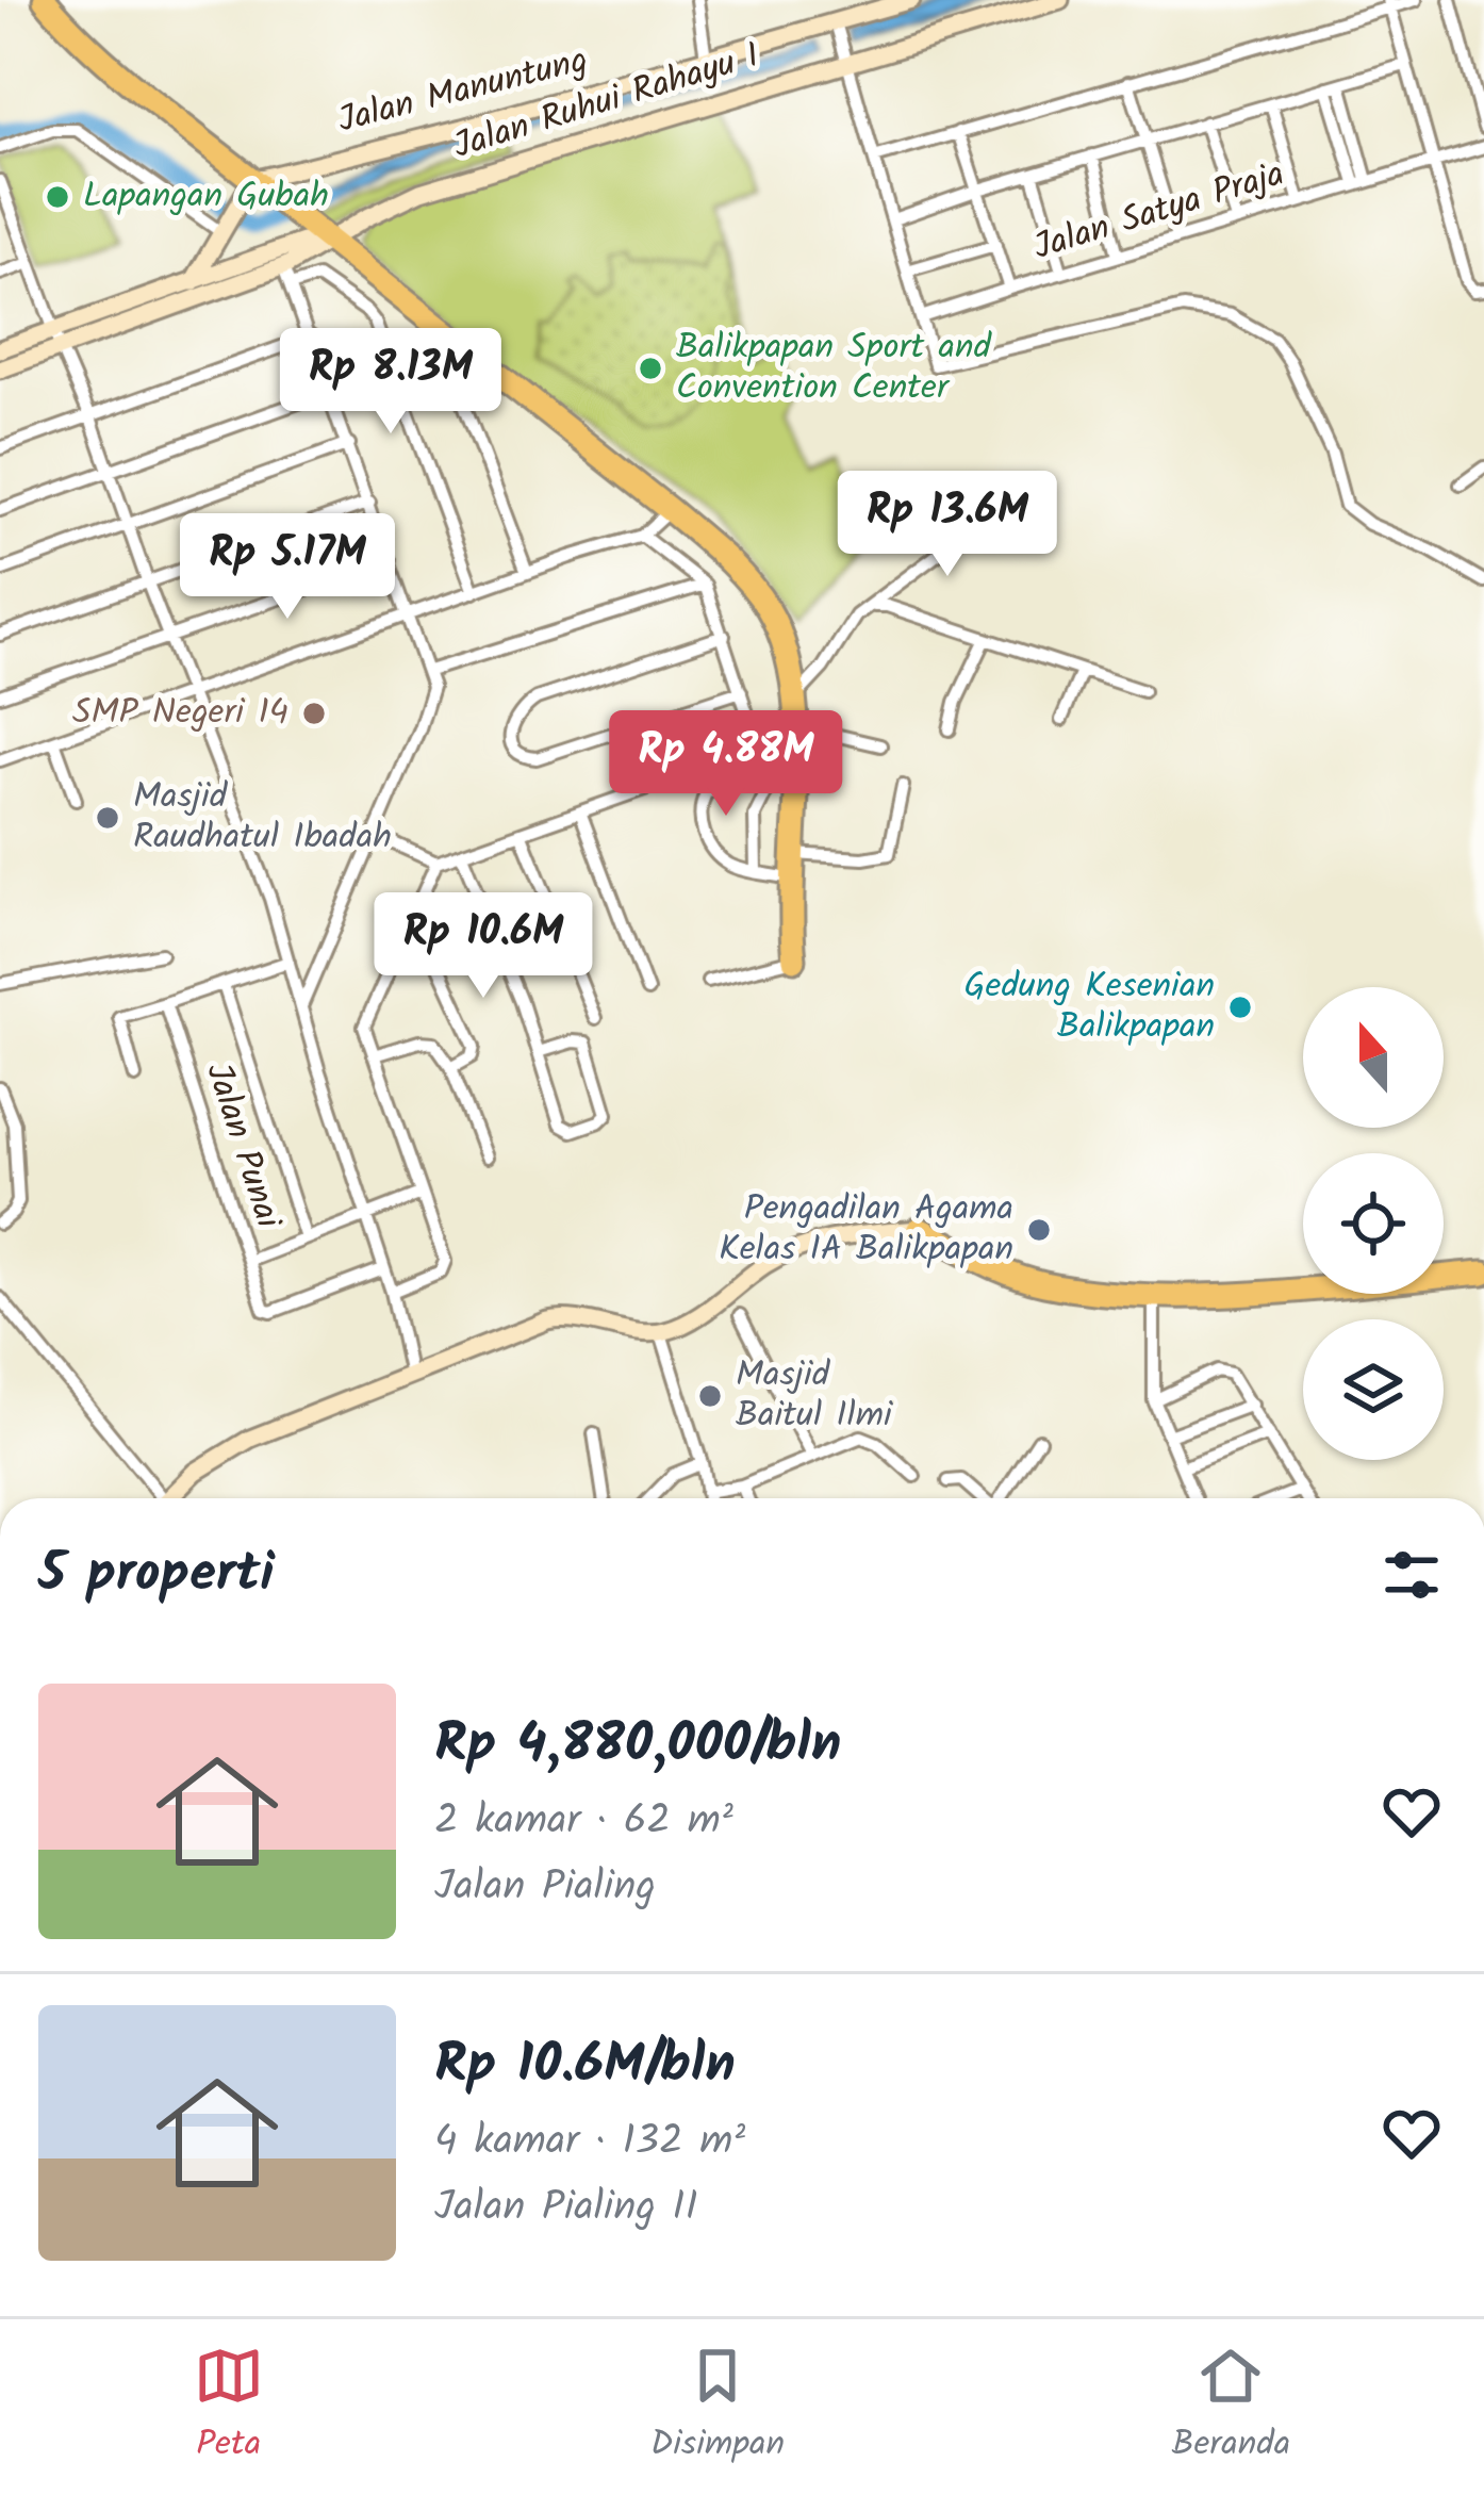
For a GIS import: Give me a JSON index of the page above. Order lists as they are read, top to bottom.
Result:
{
  "streets": {
    "street": [
      "Jalan Manuntung",
      "Jalan Ruhui Rahayu I",
      "Jalan Satya Praja",
      "Jalan Punai"
    ]
  },
  "places": [
    "Lapangan Gubah",
    "Balikpapan Sport and Convention Center",
    "SMP Negeri 14",
    "Masjid Raudhatul Ibadah",
    "Gedung Kesenian Balikpapan",
    "Pengadilan Agama Kelas IA Balikpapan",
    "Masjid Baitul Ilmi"
  ],
  "north": "top",
  "page": {
    "price": [
      "Rp 8.13M",
      "Rp 13.6M",
      "Rp 5.17M",
      "Rp 4.88M",
      "Rp 10.6M"
    ],
    "heading": "5 properti",
    "list": [
      {
        "name": "Rp 4,880,000/bln",
        "note": "2 kamar · 62 m² · Jalan Pialing"
      },
      {
        "name": "Rp 10.6M/bln",
        "note": "4 kamar · 132 m² · Jalan Pialing II"
      }
    ],
    "tabs": ["Peta", "Disimpan", "Beranda"]
  }
}
